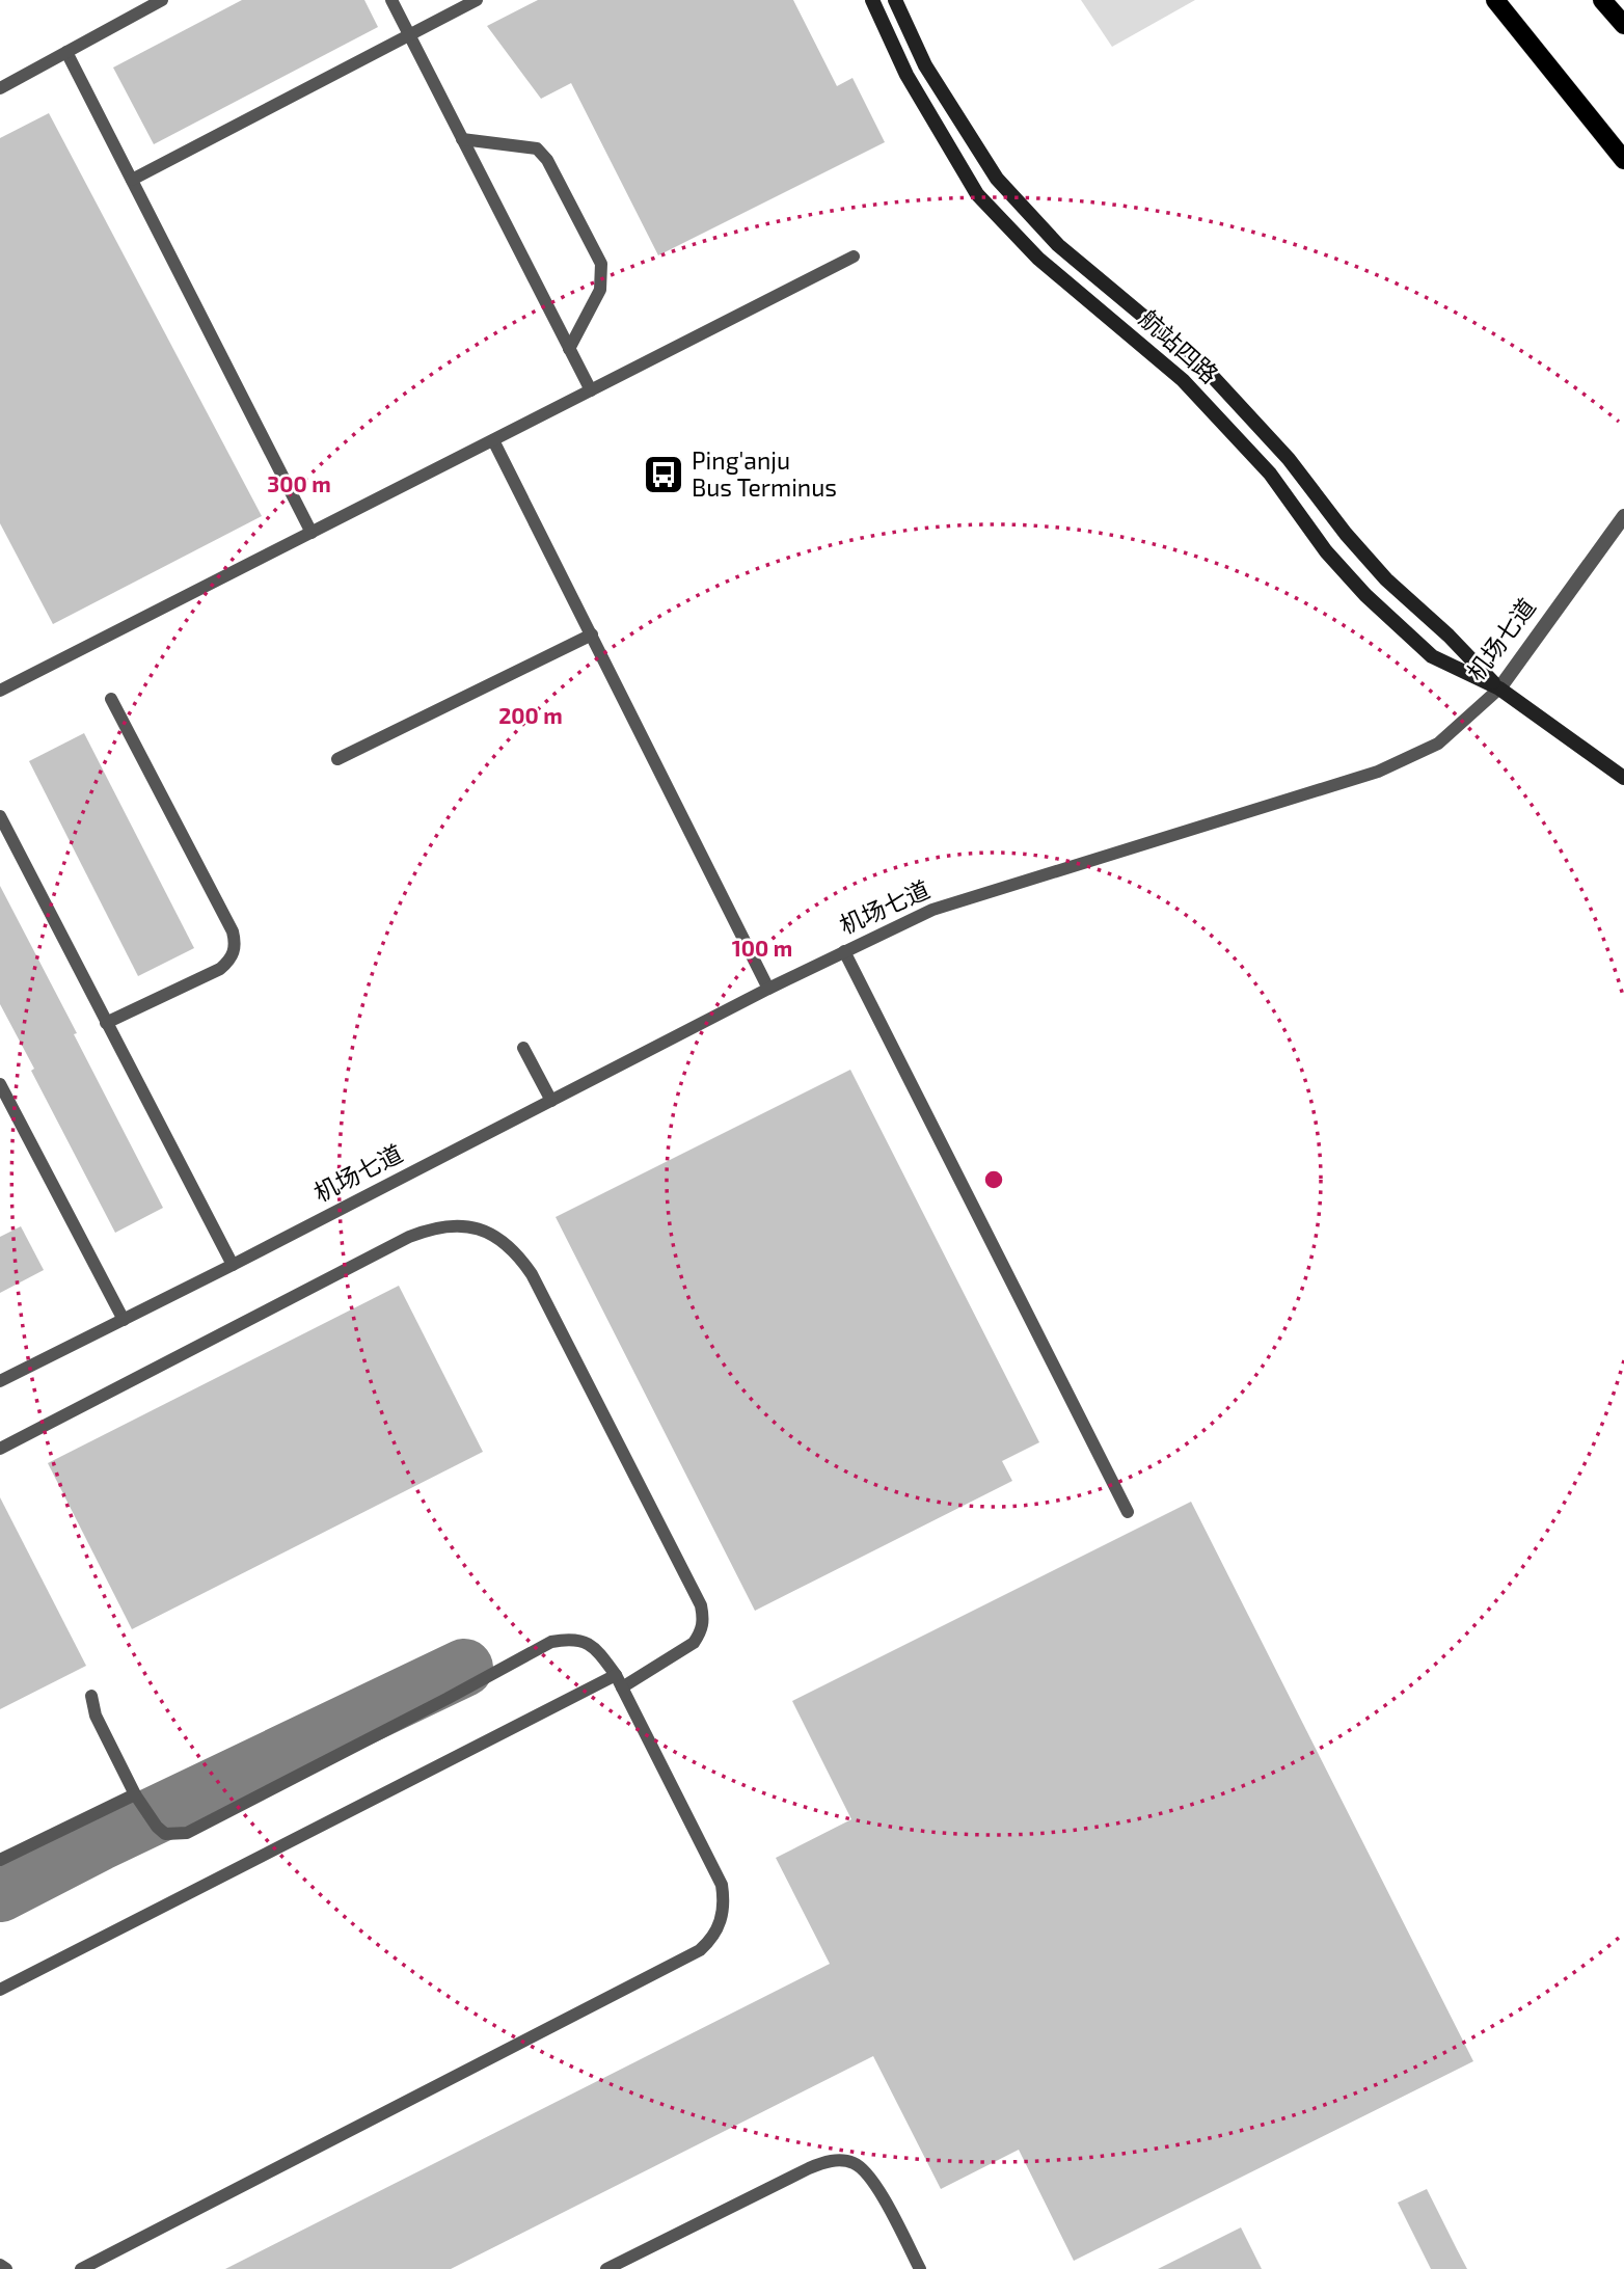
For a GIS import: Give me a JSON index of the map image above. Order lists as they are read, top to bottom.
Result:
{
  "streets": {
    "main road": ["航站四路"],
    "street": ["机场七道"]
  },
  "crossings": [
    ["航站四路", "机场七道"]
  ],
  "places": {
    "bus stop": ["Ping'anju Bus Terminus"]
  },
  "rings": ["300 m", "200 m", "100 m"]
}
